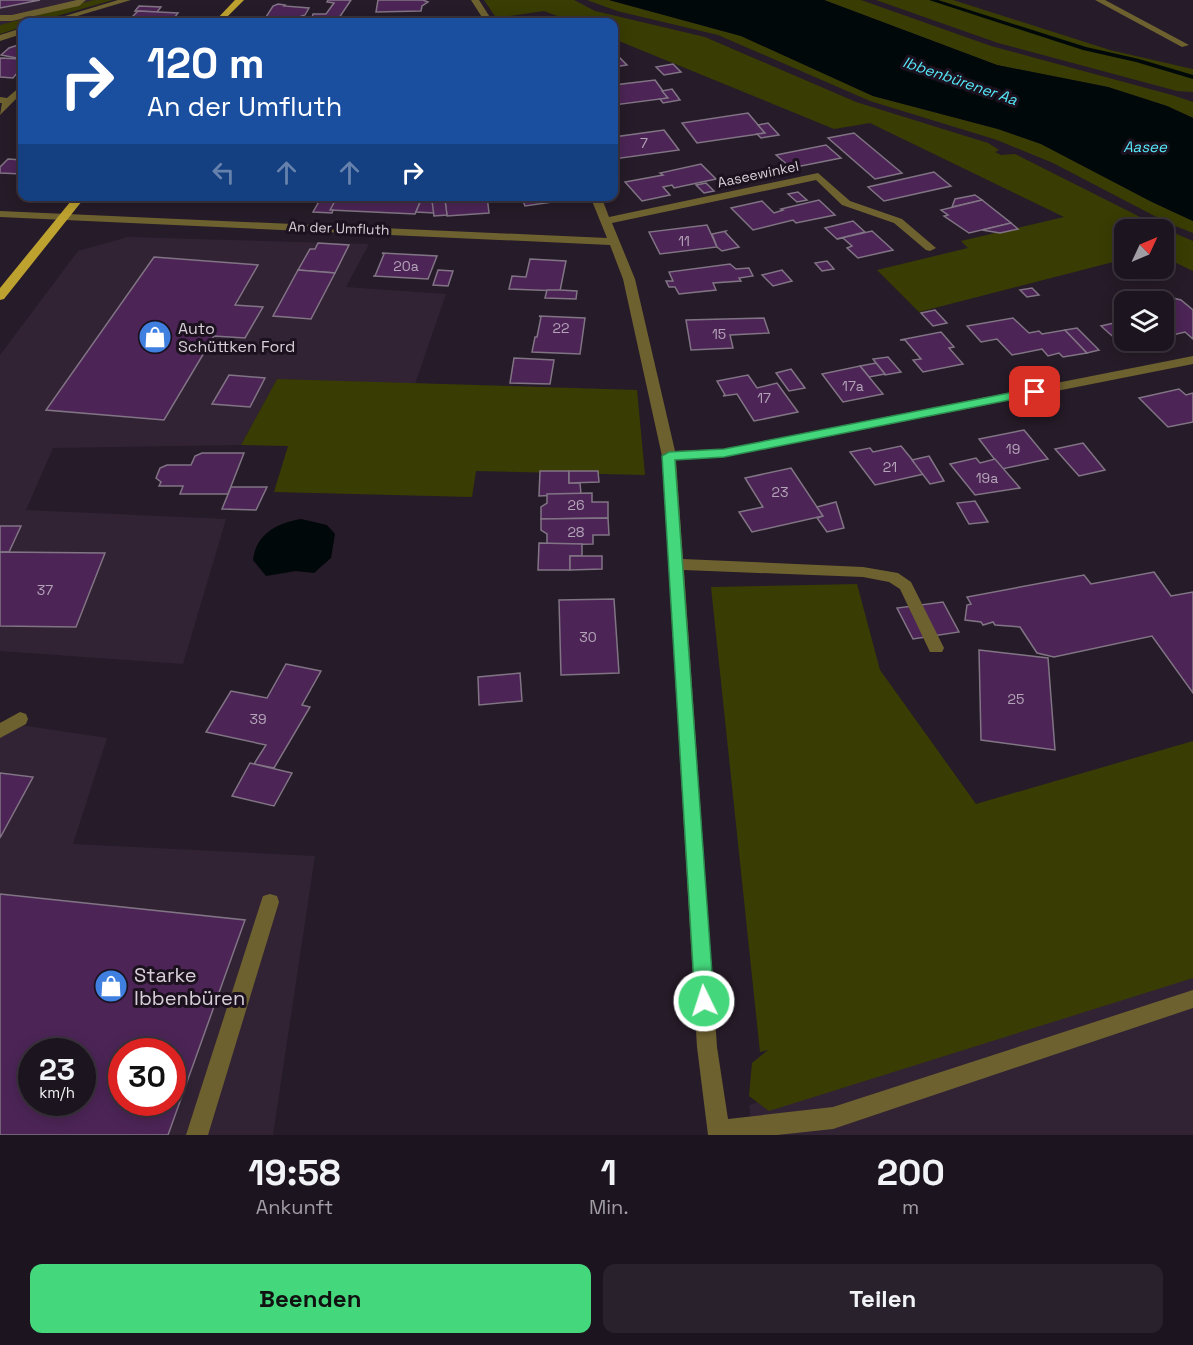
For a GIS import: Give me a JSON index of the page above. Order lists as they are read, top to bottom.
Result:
{
  "streets": {
    "street": ["Aaseewinkel", "An der Umfluth"]
  },
  "water": ["Ibbenbürener Aa", "Aasee"],
  "places": {
    "shop": ["Auto Schüttken Ford", "Starke Ibbenbüren"]
  },
  "house_numbers": [
    "7",
    "11",
    "20a",
    "22",
    "15",
    "17a",
    "17",
    "19",
    "21",
    "19a",
    "23",
    "26",
    "28",
    "37",
    "30",
    "25",
    "39"
  ],
  "north": "top right",
  "page": {
    "turn": ["120 m", "An der Umfluth"],
    "speed": "23 km/h",
    "limit": "30",
    "eta": [
      "19:58",
      "Ankunft",
      "1",
      "Min.",
      "200",
      "m"
    ],
    "buttons": ["Beenden", "Teilen"]
  }
}
